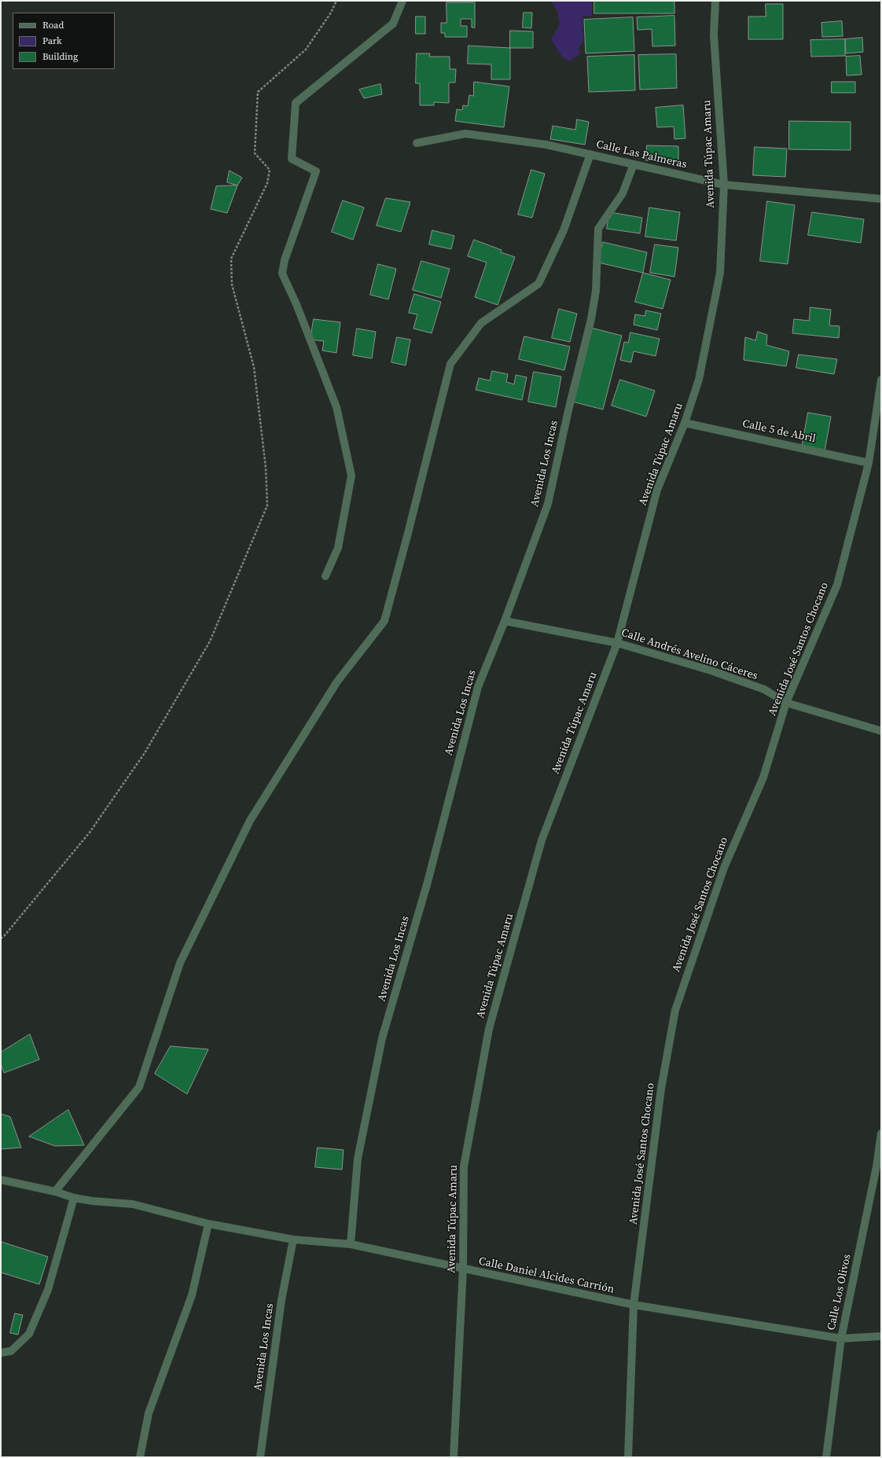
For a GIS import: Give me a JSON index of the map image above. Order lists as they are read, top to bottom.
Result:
{
  "streets": {
    "street": [
      "Avenida Túpac Amaru",
      "Calle Las Palmeras",
      "Calle 5 de Abril",
      "Avenida Los Incas",
      "Avenida José Santos Chocano",
      "Calle Andrés Avelino Cáceres",
      "Calle Daniel Alcides Carrión",
      "Calle Los Olivos"
    ]
  },
  "crossings": [
    ["Avenida Túpac Amaru", "Calle Las Palmeras"],
    ["Avenida Túpac Amaru", "Calle 5 de Abril"],
    ["Avenida Túpac Amaru", "Calle Andrés Avelino Cáceres"],
    ["Avenida Túpac Amaru", "Calle Daniel Alcides Carrión"],
    ["Calle Las Palmeras", "Avenida Los Incas"],
    ["Calle 5 de Abril", "Avenida José Santos Chocano"],
    ["Avenida Los Incas", "Calle Andrés Avelino Cáceres"],
    ["Avenida Los Incas", "Calle Daniel Alcides Carrión"],
    ["Avenida José Santos Chocano", "Calle Andrés Avelino Cáceres"],
    ["Avenida José Santos Chocano", "Calle Daniel Alcides Carrión"],
    ["Calle Daniel Alcides Carrión", "Calle Los Olivos"]
  ],
  "legend": ["Road", "Park", "Building"]
}
